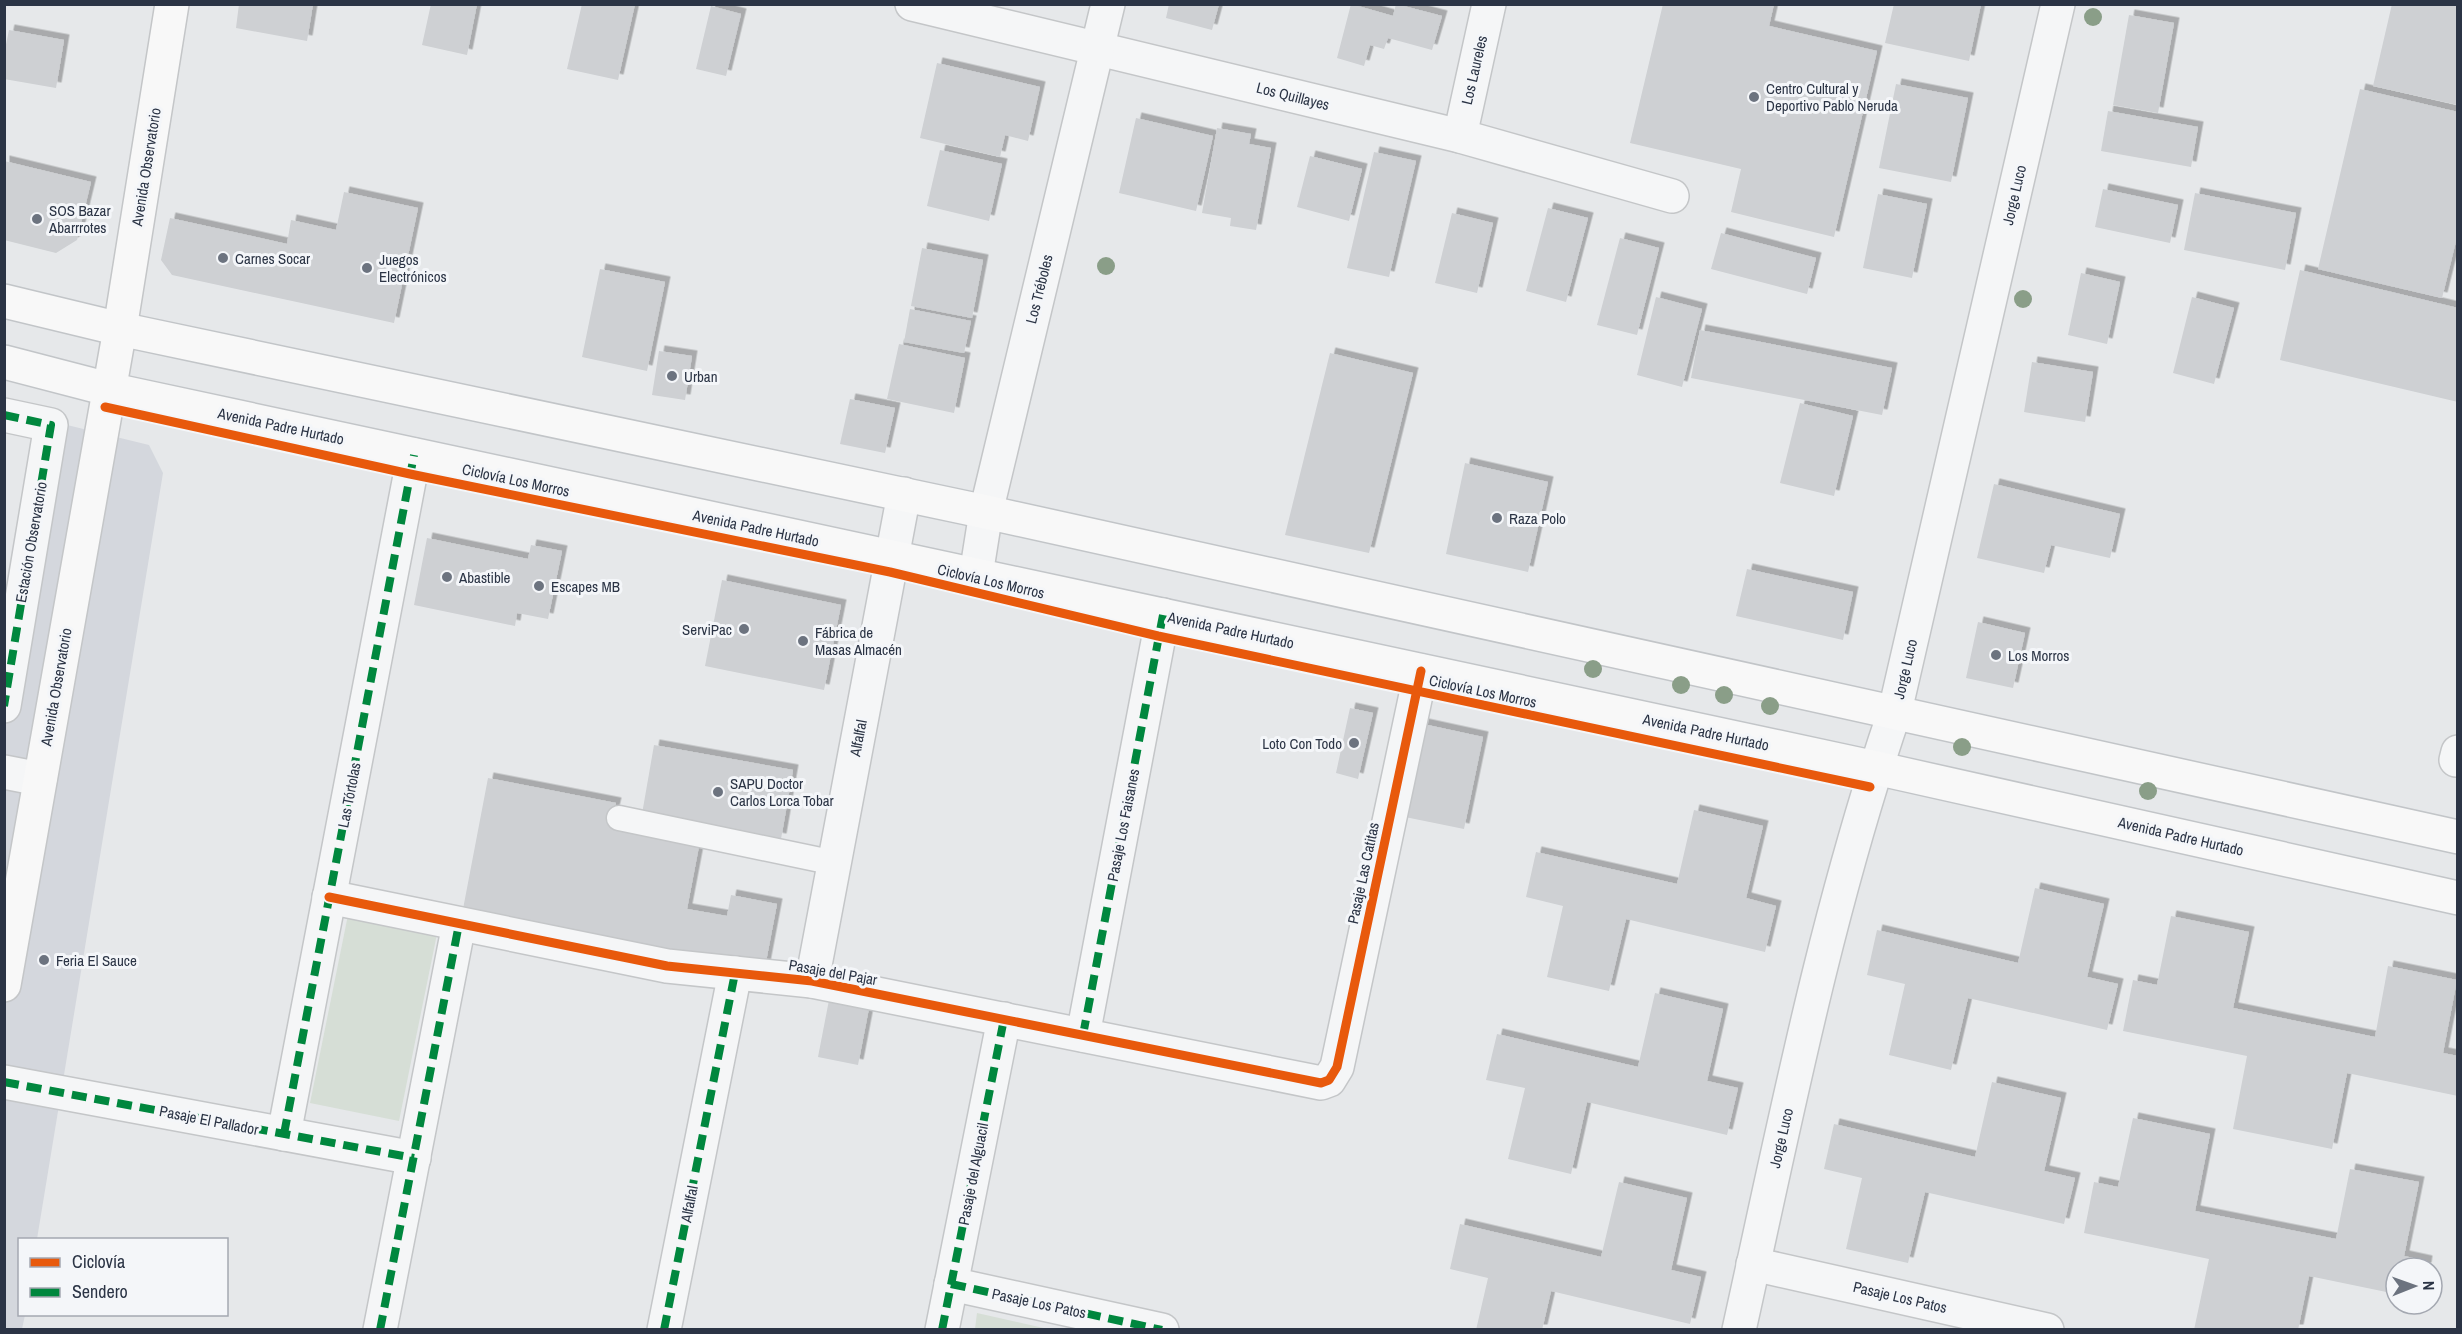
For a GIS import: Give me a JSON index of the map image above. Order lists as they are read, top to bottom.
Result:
{
  "streets": {
    "main road": ["Avenida Observatorio", "Avenida Padre Hurtado"],
    "street": [
      "Los Laureles",
      "Los Quillayes",
      "Jorge Luco",
      "Los Tréboles",
      "Estación Observatorio",
      "Alfalfal",
      "Las Tórtolas",
      "Pasaje Los Faisanes",
      "Pasaje Las Catitas",
      "Pasaje del Pajar",
      "Pasaje El Pallador",
      "Pasaje del Alguacil",
      "Pasaje Los Patos"
    ],
    "cycle path": ["Ciclovía Los Morros"]
  },
  "crossings": [
    ["Los Laureles", "Los Quillayes"],
    ["Los Quillayes", "Los Tréboles"],
    ["Avenida Observatorio", "Avenida Padre Hurtado"],
    ["Jorge Luco", "Avenida Padre Hurtado"],
    ["Jorge Luco", "Pasaje Los Patos"],
    ["Los Tréboles", "Avenida Padre Hurtado"],
    ["Avenida Padre Hurtado", "Alfalfal"],
    ["Avenida Padre Hurtado", "Las Tórtolas"],
    ["Avenida Padre Hurtado", "Pasaje Los Faisanes"],
    ["Avenida Padre Hurtado", "Pasaje Las Catitas"],
    ["Alfalfal", "Pasaje del Pajar"],
    ["Las Tórtolas", "Pasaje del Pajar"],
    ["Las Tórtolas", "Pasaje El Pallador"],
    ["Pasaje Los Faisanes", "Pasaje del Pajar"],
    ["Pasaje Las Catitas", "Pasaje del Pajar"],
    ["Pasaje del Pajar", "Pasaje del Alguacil"],
    ["Pasaje del Alguacil", "Pasaje Los Patos"]
  ],
  "places": [
    "Centro Cultural y Deportivo Pablo Neruda",
    "SOS Bazar Abarrrotes",
    "Carnes Socar",
    "Juegos Electrónicos",
    "Urban",
    "Raza Polo",
    "Abastible",
    "Escapes MB",
    "ServiPac",
    "Fábrica de Masas Almacén",
    "Los Morros",
    "Loto Con Todo",
    "SAPU Doctor Carlos Lorca Tobar",
    "Feria El Sauce"
  ],
  "legend": ["Ciclovía", "Sendero"],
  "north": "right"
}
